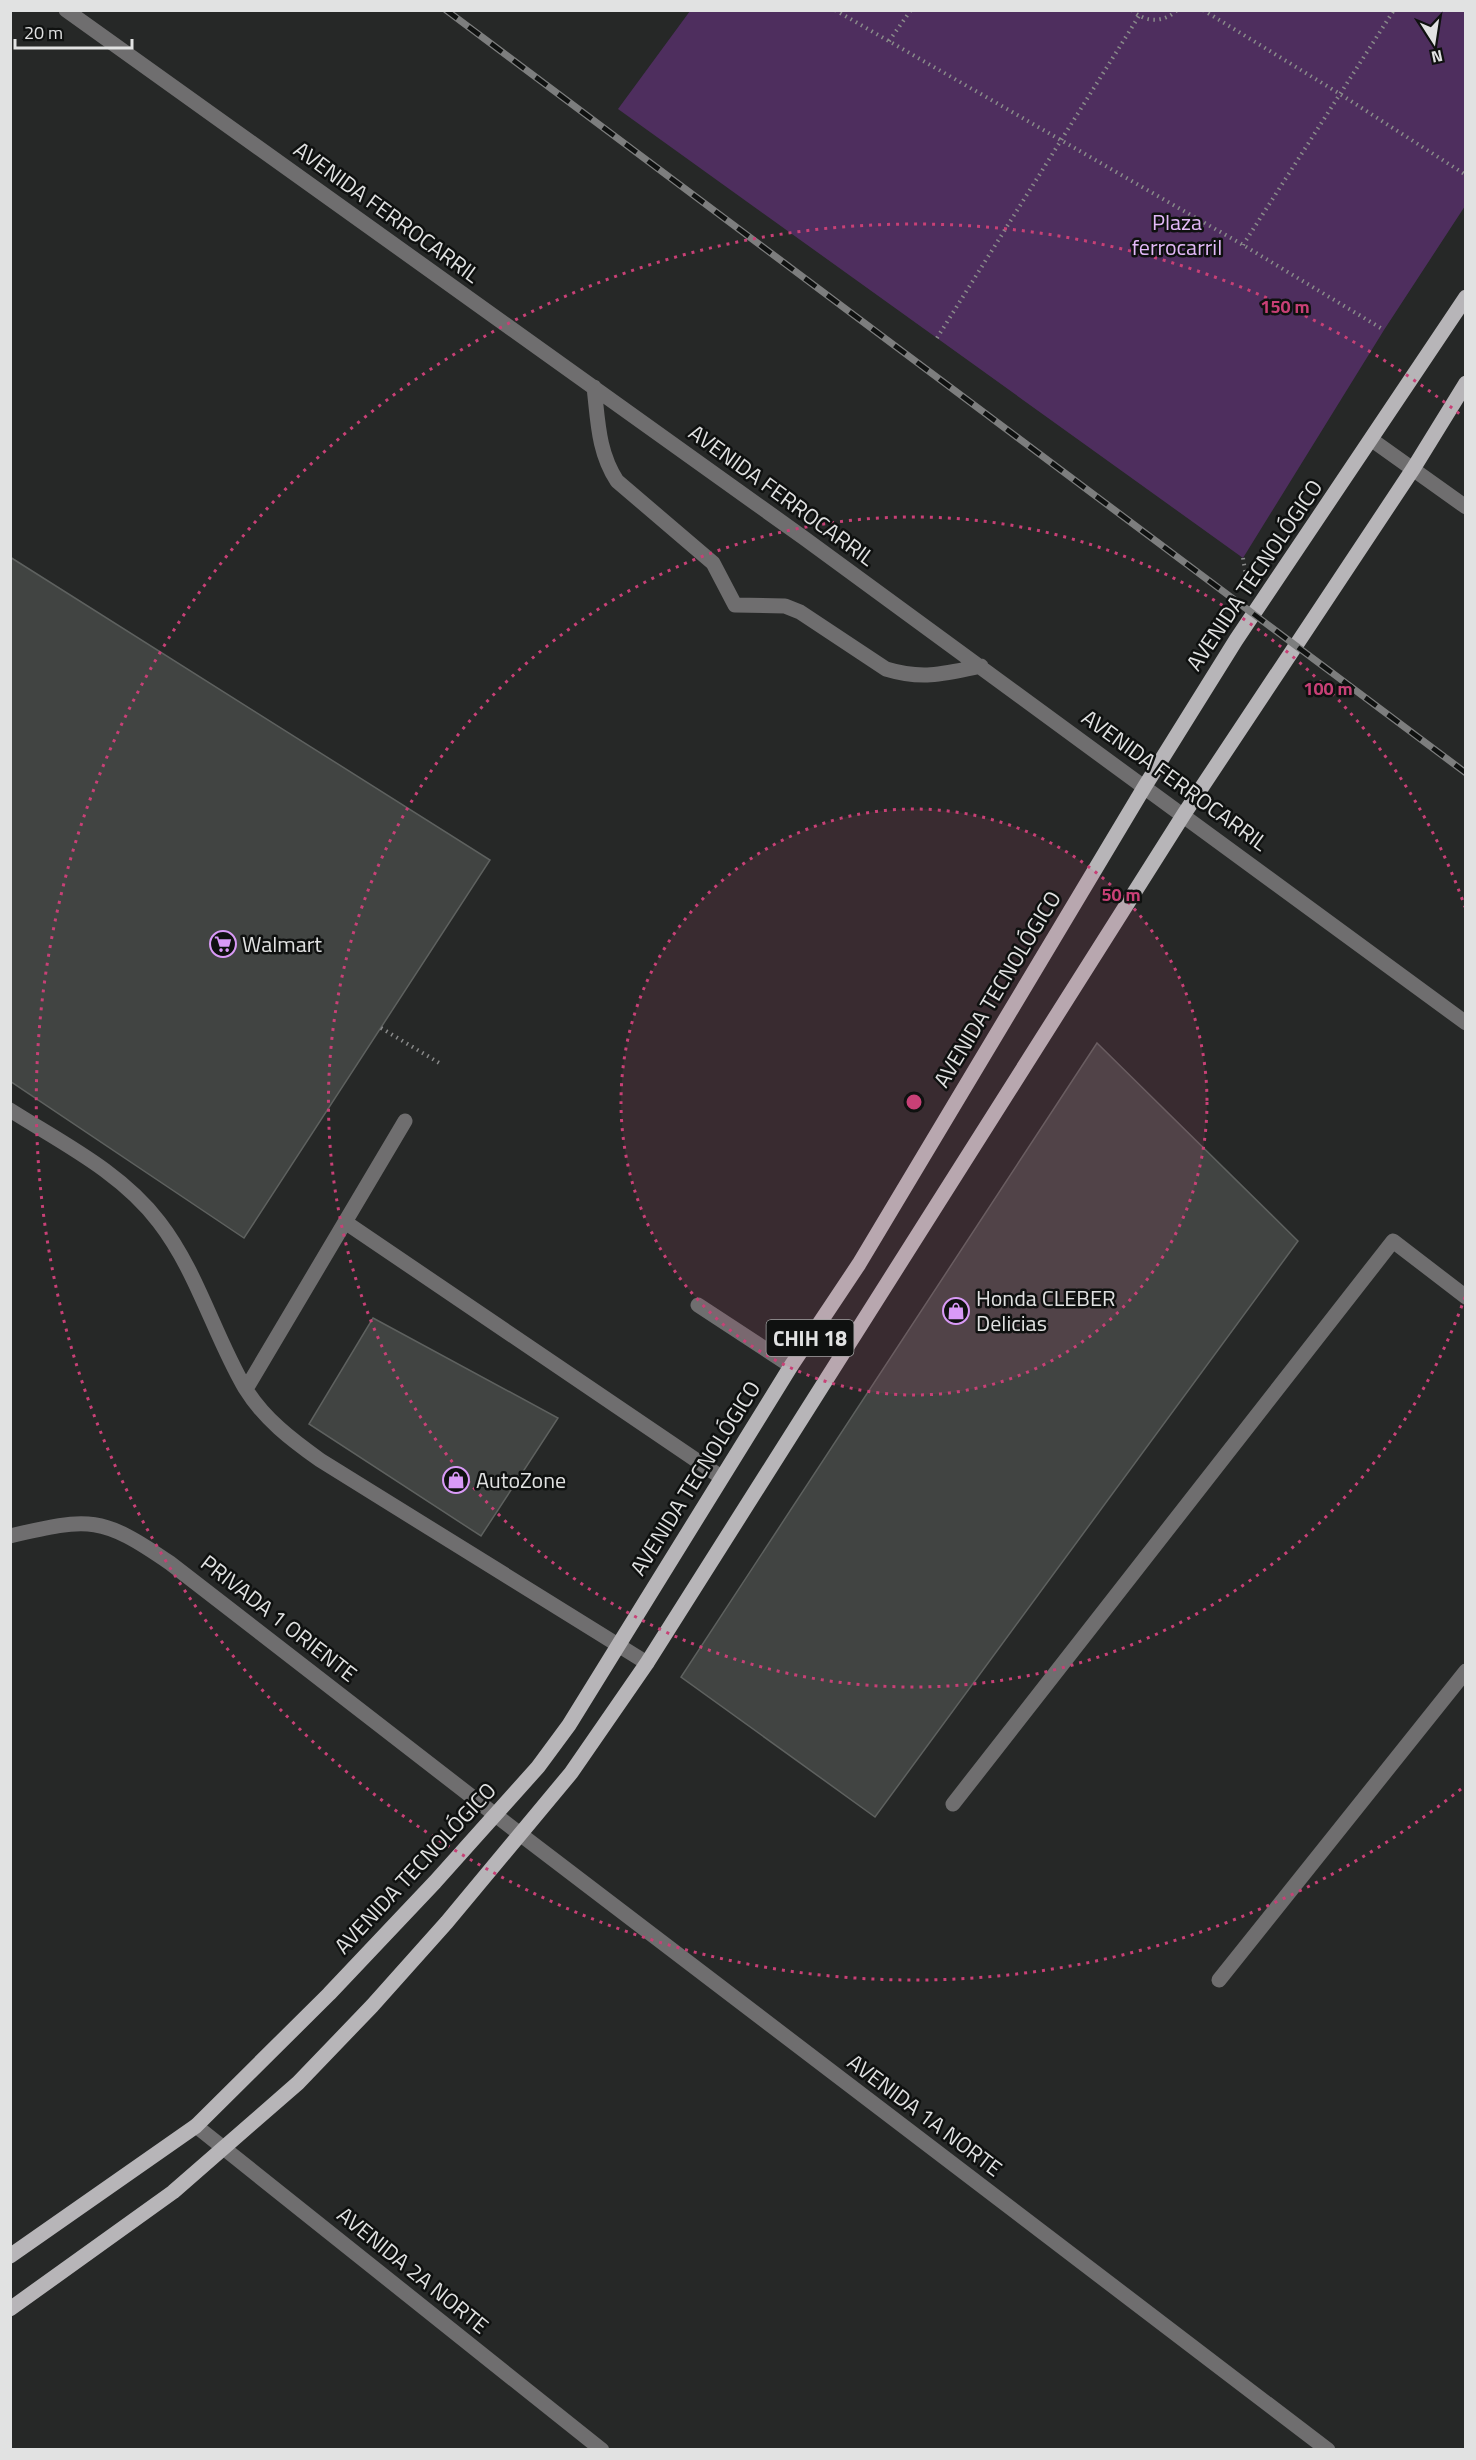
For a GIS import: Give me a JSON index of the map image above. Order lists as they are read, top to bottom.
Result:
{
  "streets": {
    "main road": ["AVENIDA TECNOLÓGICO", "CHIH 18"],
    "street": [
      "AVENIDA FERROCARRIL",
      "PRIVADA 1 ORIENTE",
      "AVENIDA 1A NORTE",
      "AVENIDA 2A NORTE"
    ]
  },
  "crossings": [
    ["AVENIDA FERROCARRIL", "AVENIDA TECNOLÓGICO"],
    ["AVENIDA FERROCARRIL", "CHIH 18"],
    ["AVENIDA TECNOLÓGICO", "PRIVADA 1 ORIENTE"],
    ["AVENIDA TECNOLÓGICO", "AVENIDA 1A NORTE"],
    ["AVENIDA TECNOLÓGICO", "AVENIDA 2A NORTE"],
    ["CHIH 18", "AVENIDA 1A NORTE"],
    ["CHIH 18", "AVENIDA 2A NORTE"],
    ["PRIVADA 1 ORIENTE", "AVENIDA 1A NORTE"]
  ],
  "parks": ["Plaza ferrocarril"],
  "places": {
    "supermarket": ["Walmart"],
    "shop": ["Honda CLEBER Delicias", "AutoZone"]
  },
  "scale_bar": "20 m",
  "north": "bottom",
  "rings": ["150 m", "100 m", "50 m"]
}
